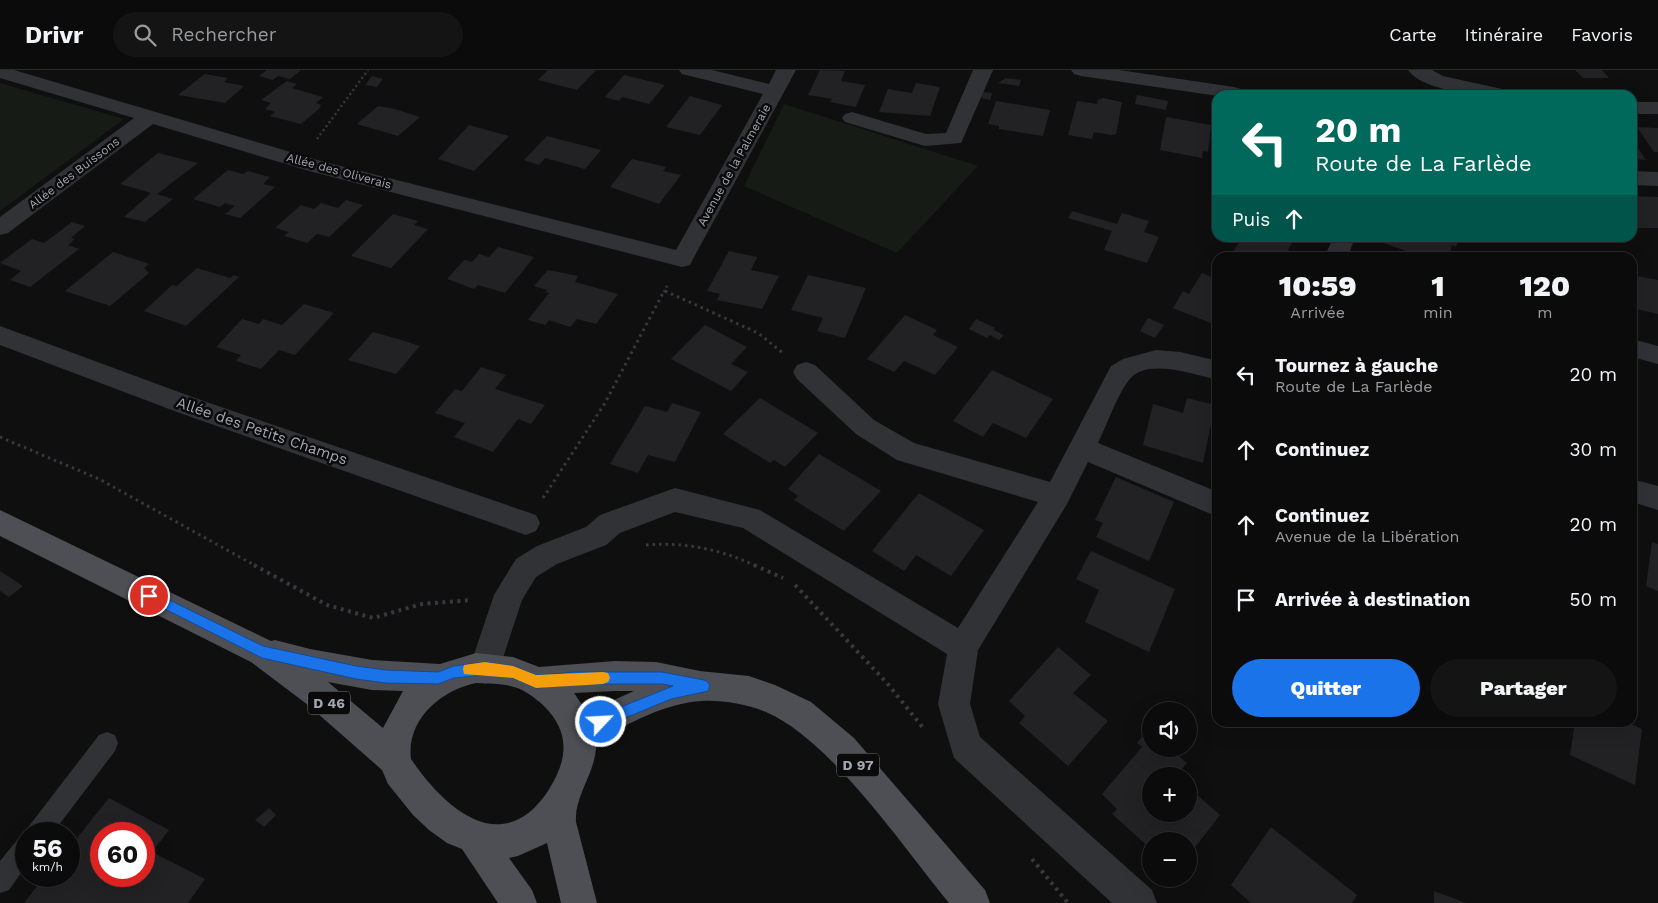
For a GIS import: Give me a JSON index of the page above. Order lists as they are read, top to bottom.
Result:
{
  "streets": {
    "main road": ["D 46", "D 97"],
    "street": [
      "Avenue de la Palmeraie",
      "Allée des Oliverais",
      "Allée des Buissons",
      "Allée des Petits Champs"
    ]
  },
  "crossings": [
    ["Avenue de la Palmeraie", "Allée des Oliverais"],
    ["Allée des Oliverais", "Allée des Buissons"],
    ["D 46", "D 97"]
  ],
  "page": {
    "header": "Drivr",
    "search": "Rechercher",
    "nav": ["Carte", "Itinéraire", "Favoris"],
    "turn": ["20 m", "Route de La Farlède"],
    "then": "Puis",
    "eta": [
      "10:59",
      "Arrivée",
      "1",
      "min",
      "120",
      "m"
    ],
    "list": [
      {
        "name": "Tournez à gauche",
        "note": "Route de La Farlède",
        "value": "20 m"
      },
      {
        "name": "Continuez",
        "value": "30 m"
      },
      {
        "name": "Continuez",
        "note": "Avenue de la Libération",
        "value": "20 m"
      },
      {
        "name": "Arrivée à destination",
        "value": "50 m"
      }
    ],
    "buttons": ["Quitter", "Partager"],
    "map_buttons": ["+", "−"],
    "speed": "56 km/h",
    "limit": "60"
  }
}
